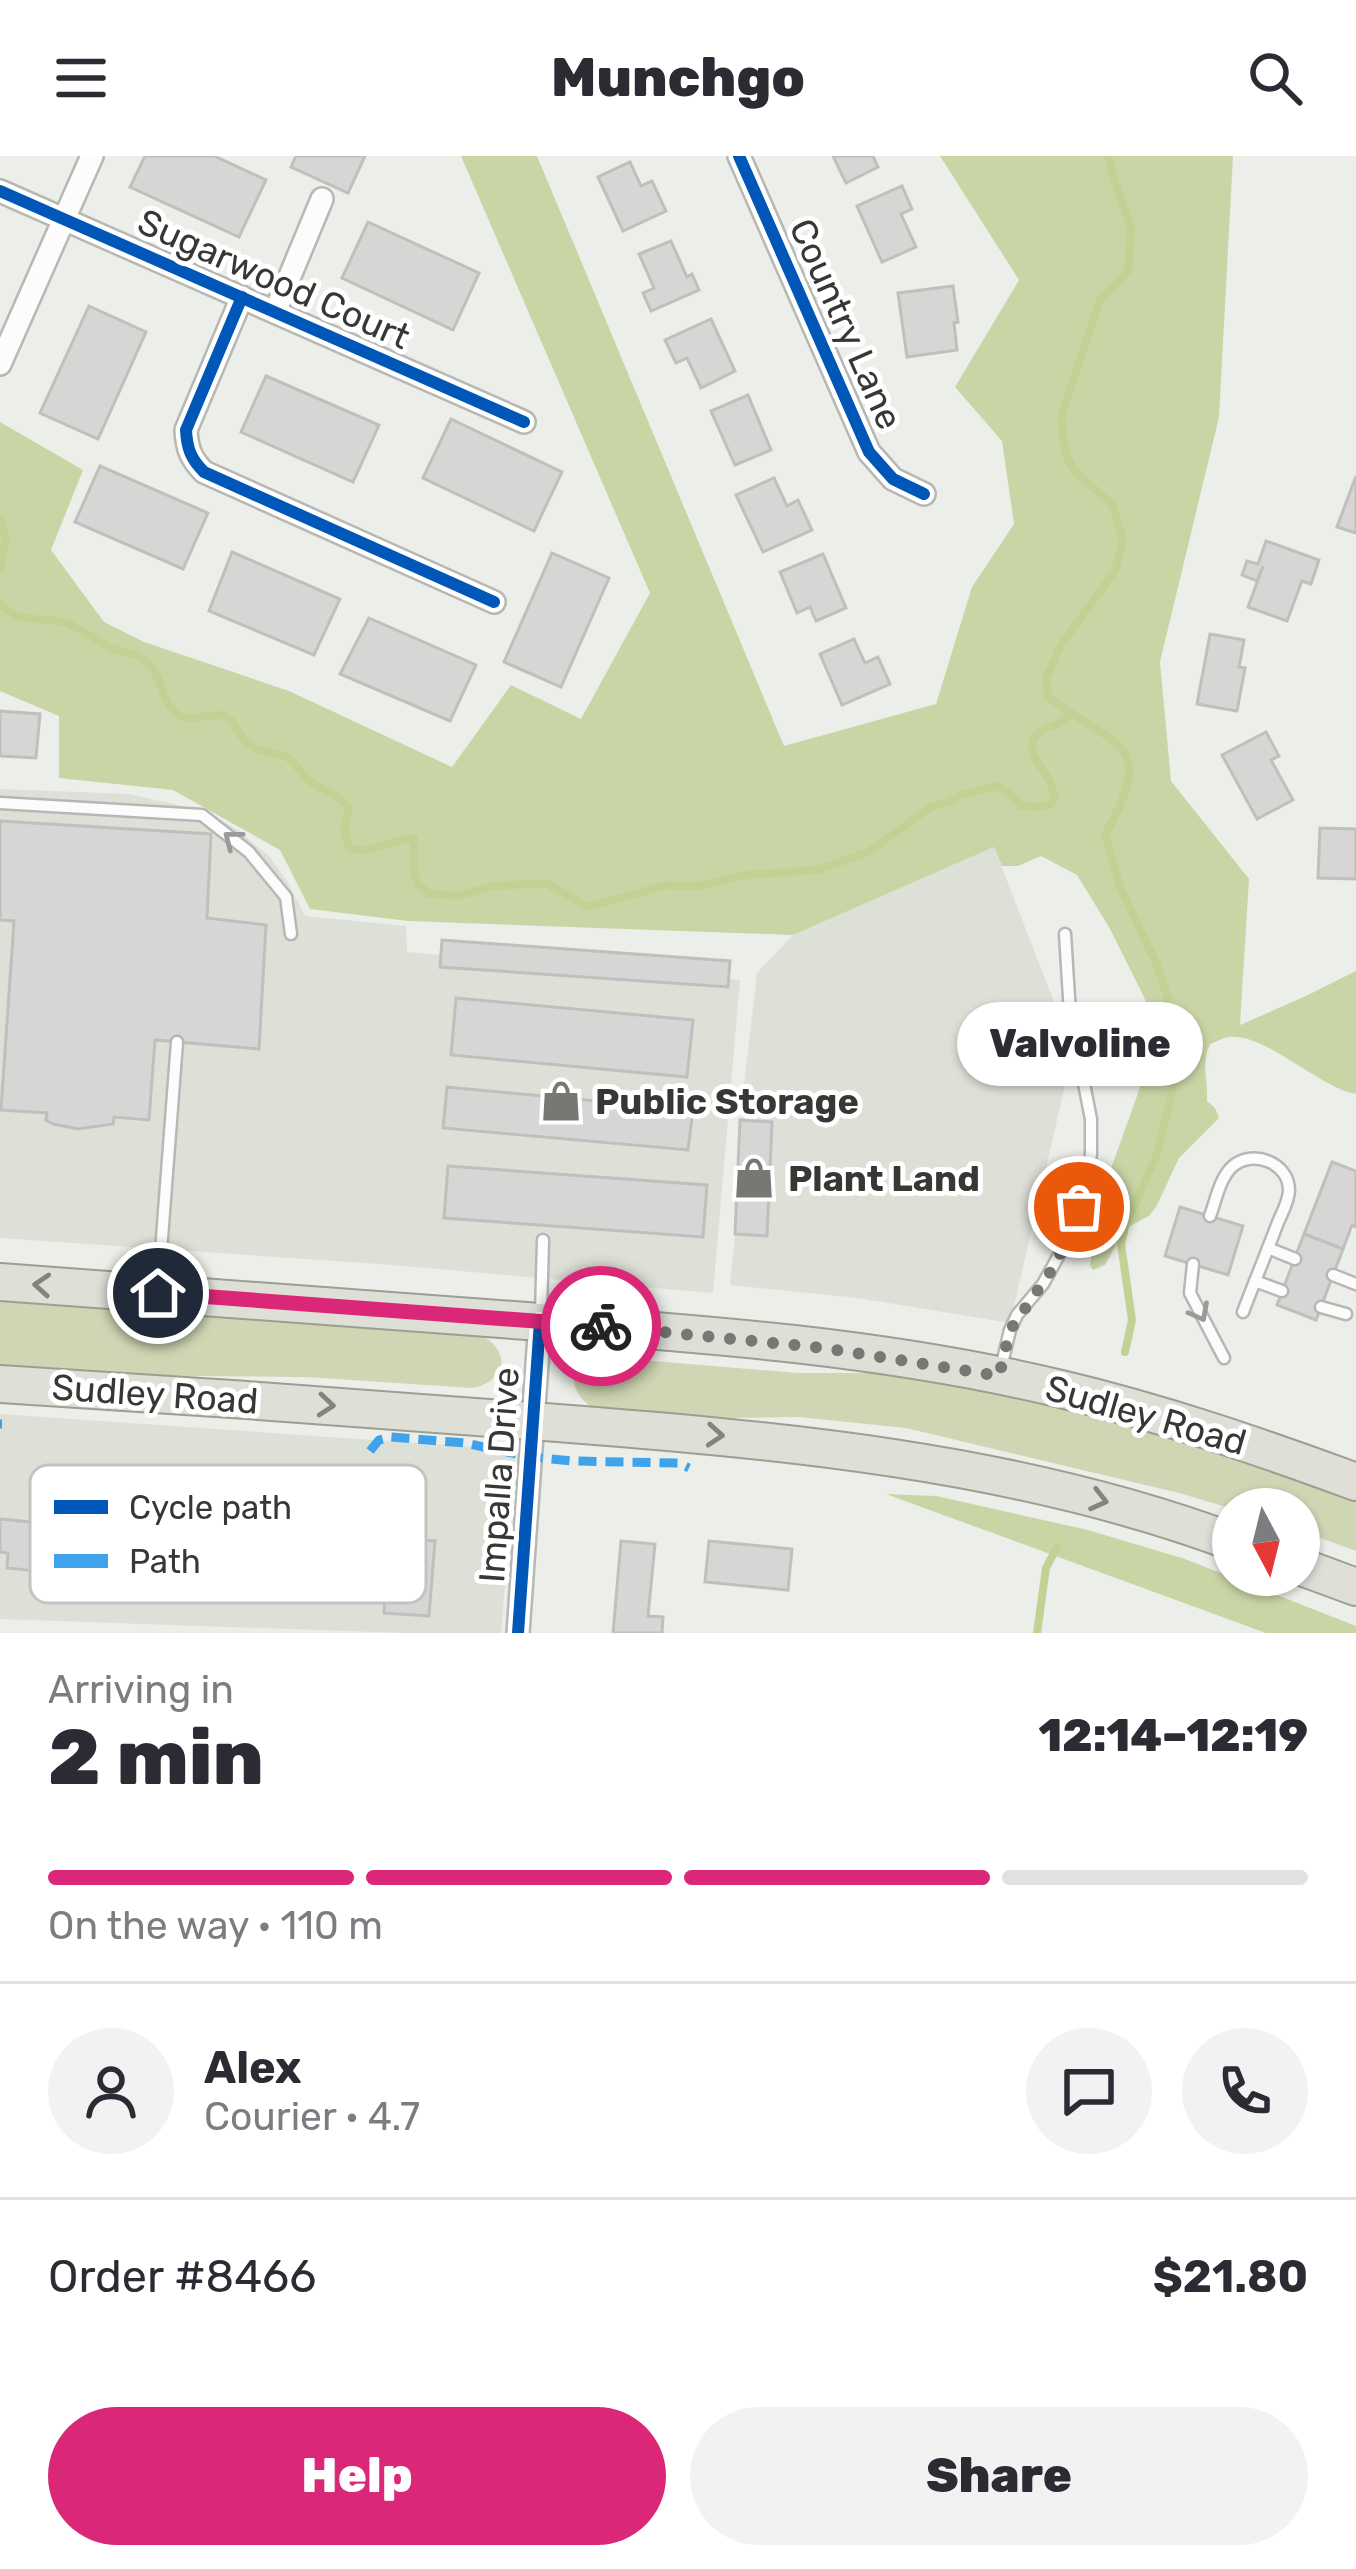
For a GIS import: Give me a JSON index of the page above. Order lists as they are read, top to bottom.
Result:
{
  "streets": {
    "main road": ["Sudley Road"],
    "street": ["Sugarwood Court", "Country Lane", "Impalla Drive"]
  },
  "crossings": [
    ["Sudley Road", "Impalla Drive"]
  ],
  "places": {
    "shop": ["Public Storage", "Plant Land"],
    "other": ["Valvoline"]
  },
  "legend": ["Cycle path", "Path"],
  "north": "bottom",
  "page": {
    "header": "Munchgo",
    "bubble": "Valvoline",
    "heading": ["2 min", "Arriving in", "12:14–12:19"],
    "panel": [
      "Alex",
      "Courier · 4.7",
      "Order #8466",
      "$21.80"
    ],
    "bar": "On the way · 110 m",
    "buttons": ["Help", "Share"]
  }
}
